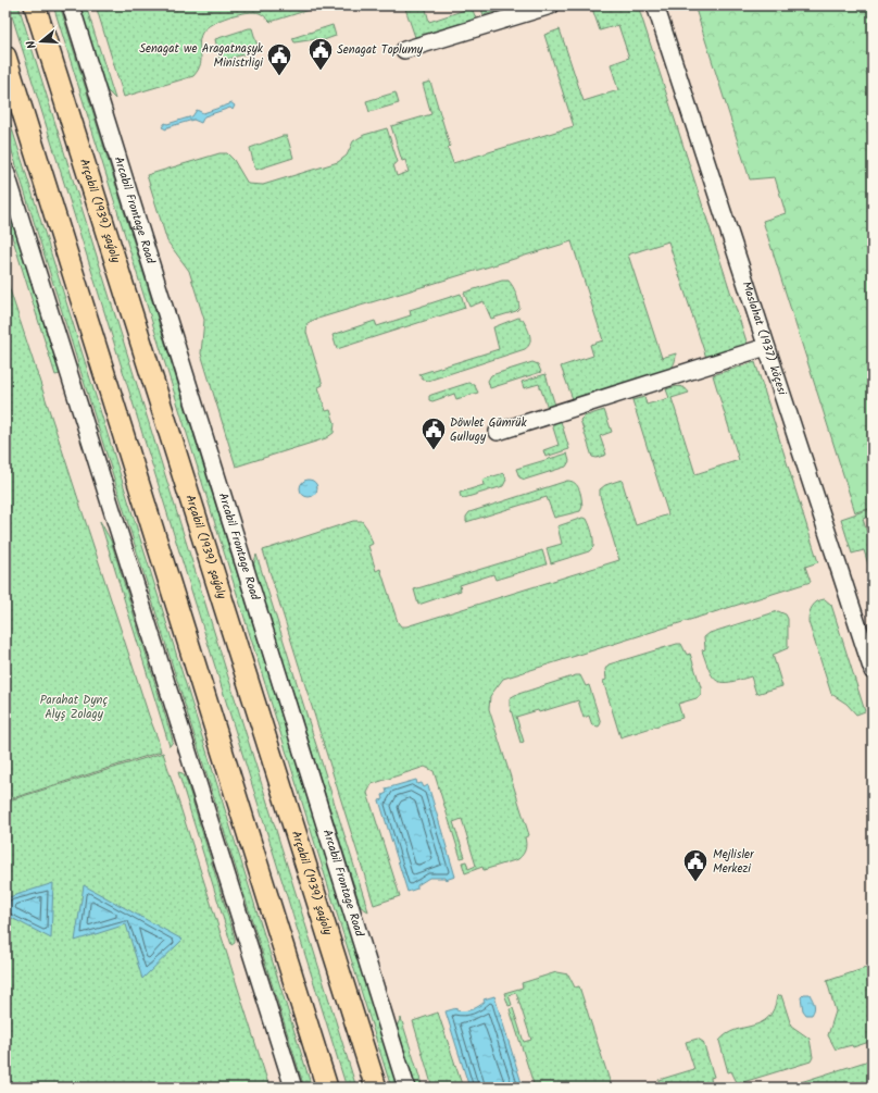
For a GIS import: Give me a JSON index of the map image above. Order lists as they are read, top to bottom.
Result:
{
  "streets": {
    "main road": ["Arçabil (1939) şaýoly"],
    "street": ["Arcabil Frontage Road", "Maslahat (1937) köçesi"]
  },
  "parks": ["Parahat Dynç Alyş Zolagy"],
  "places": {
    "public building": [
      "Senagat Toplumy",
      "Senagat we Aragatnaşyk Ministrligi",
      "Döwlet Gümrük Gullugy",
      "Mejlisler Merkezi"
    ]
  },
  "north": "left"
}
